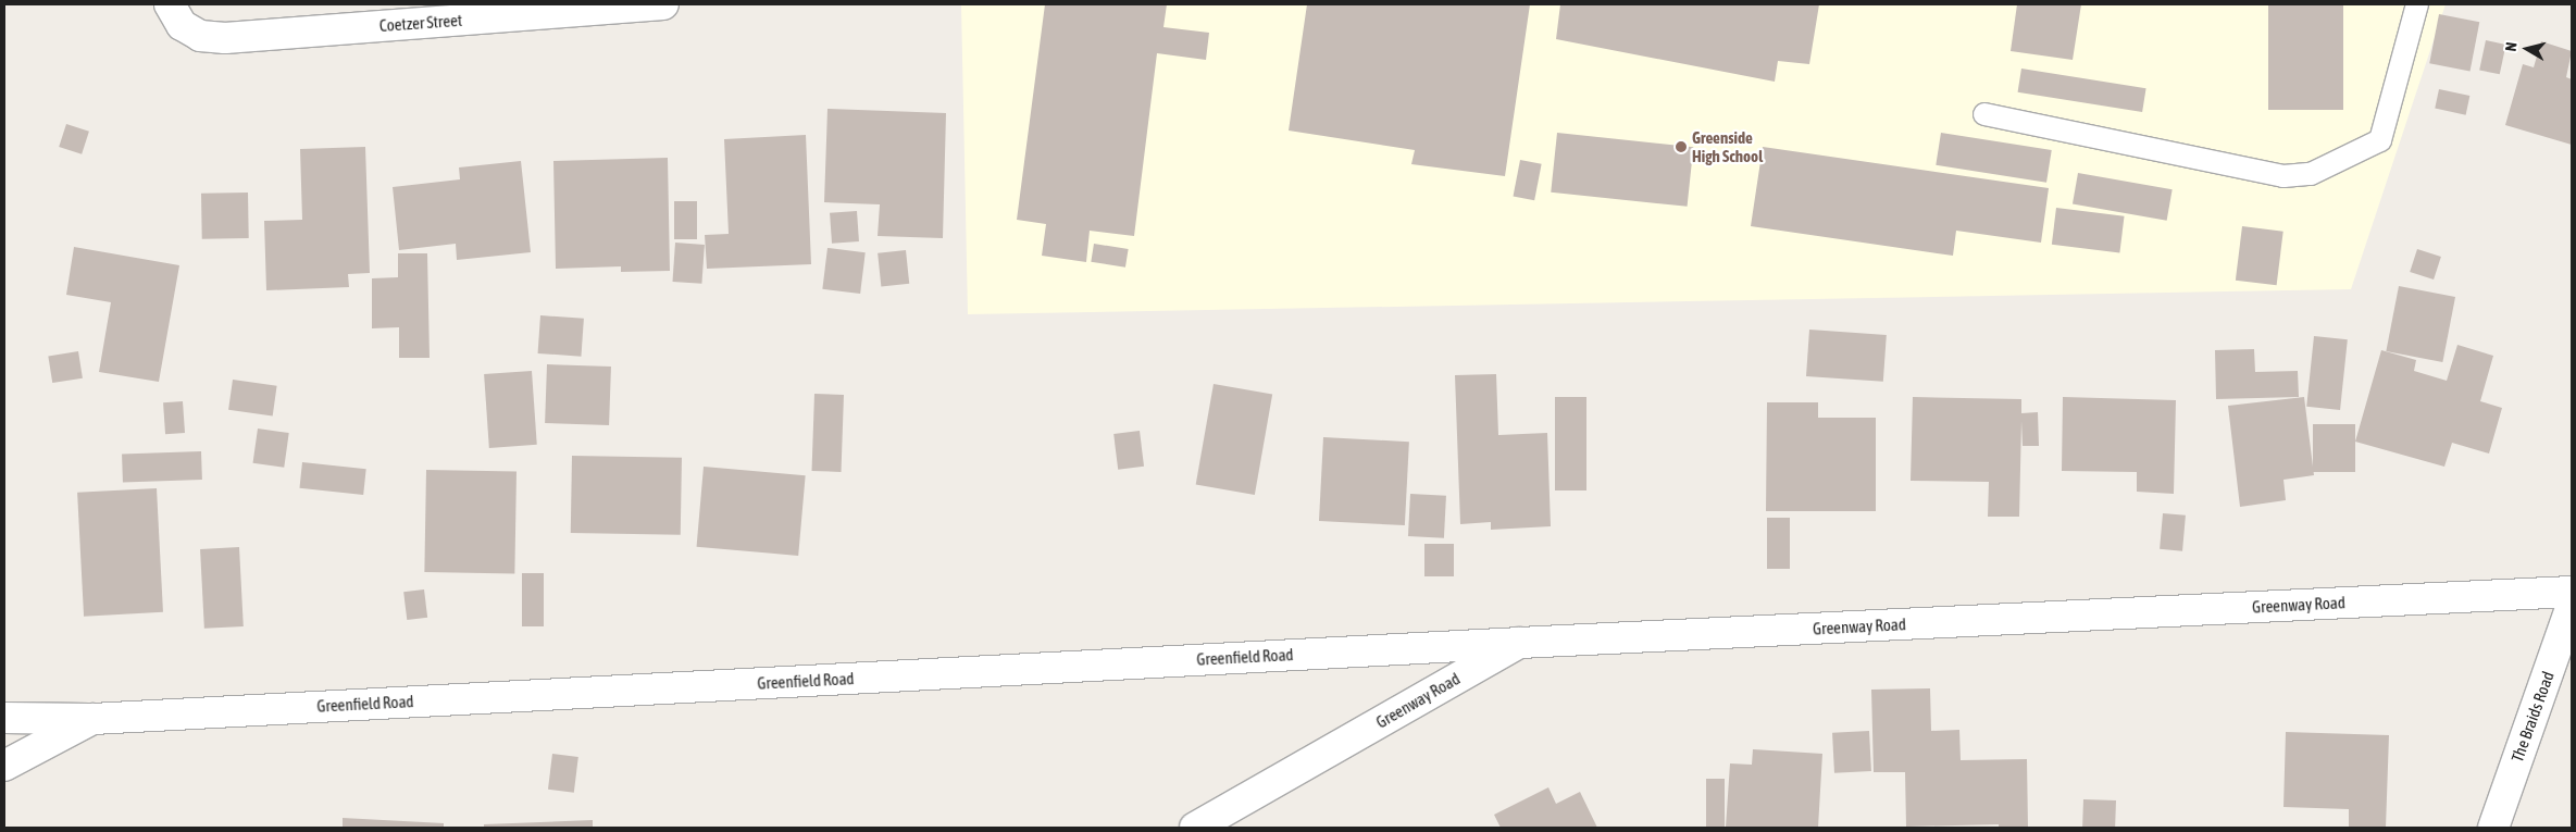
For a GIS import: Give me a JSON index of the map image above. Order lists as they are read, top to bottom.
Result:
{
  "streets": {
    "street": [
      "Coetzer Street",
      "Greenway Road",
      "Greenfield Road",
      "The Braids Road"
    ]
  },
  "crossings": [
    ["Greenway Road", "Greenfield Road"]
  ],
  "places": ["Greenside High School"],
  "north": "left"
}
